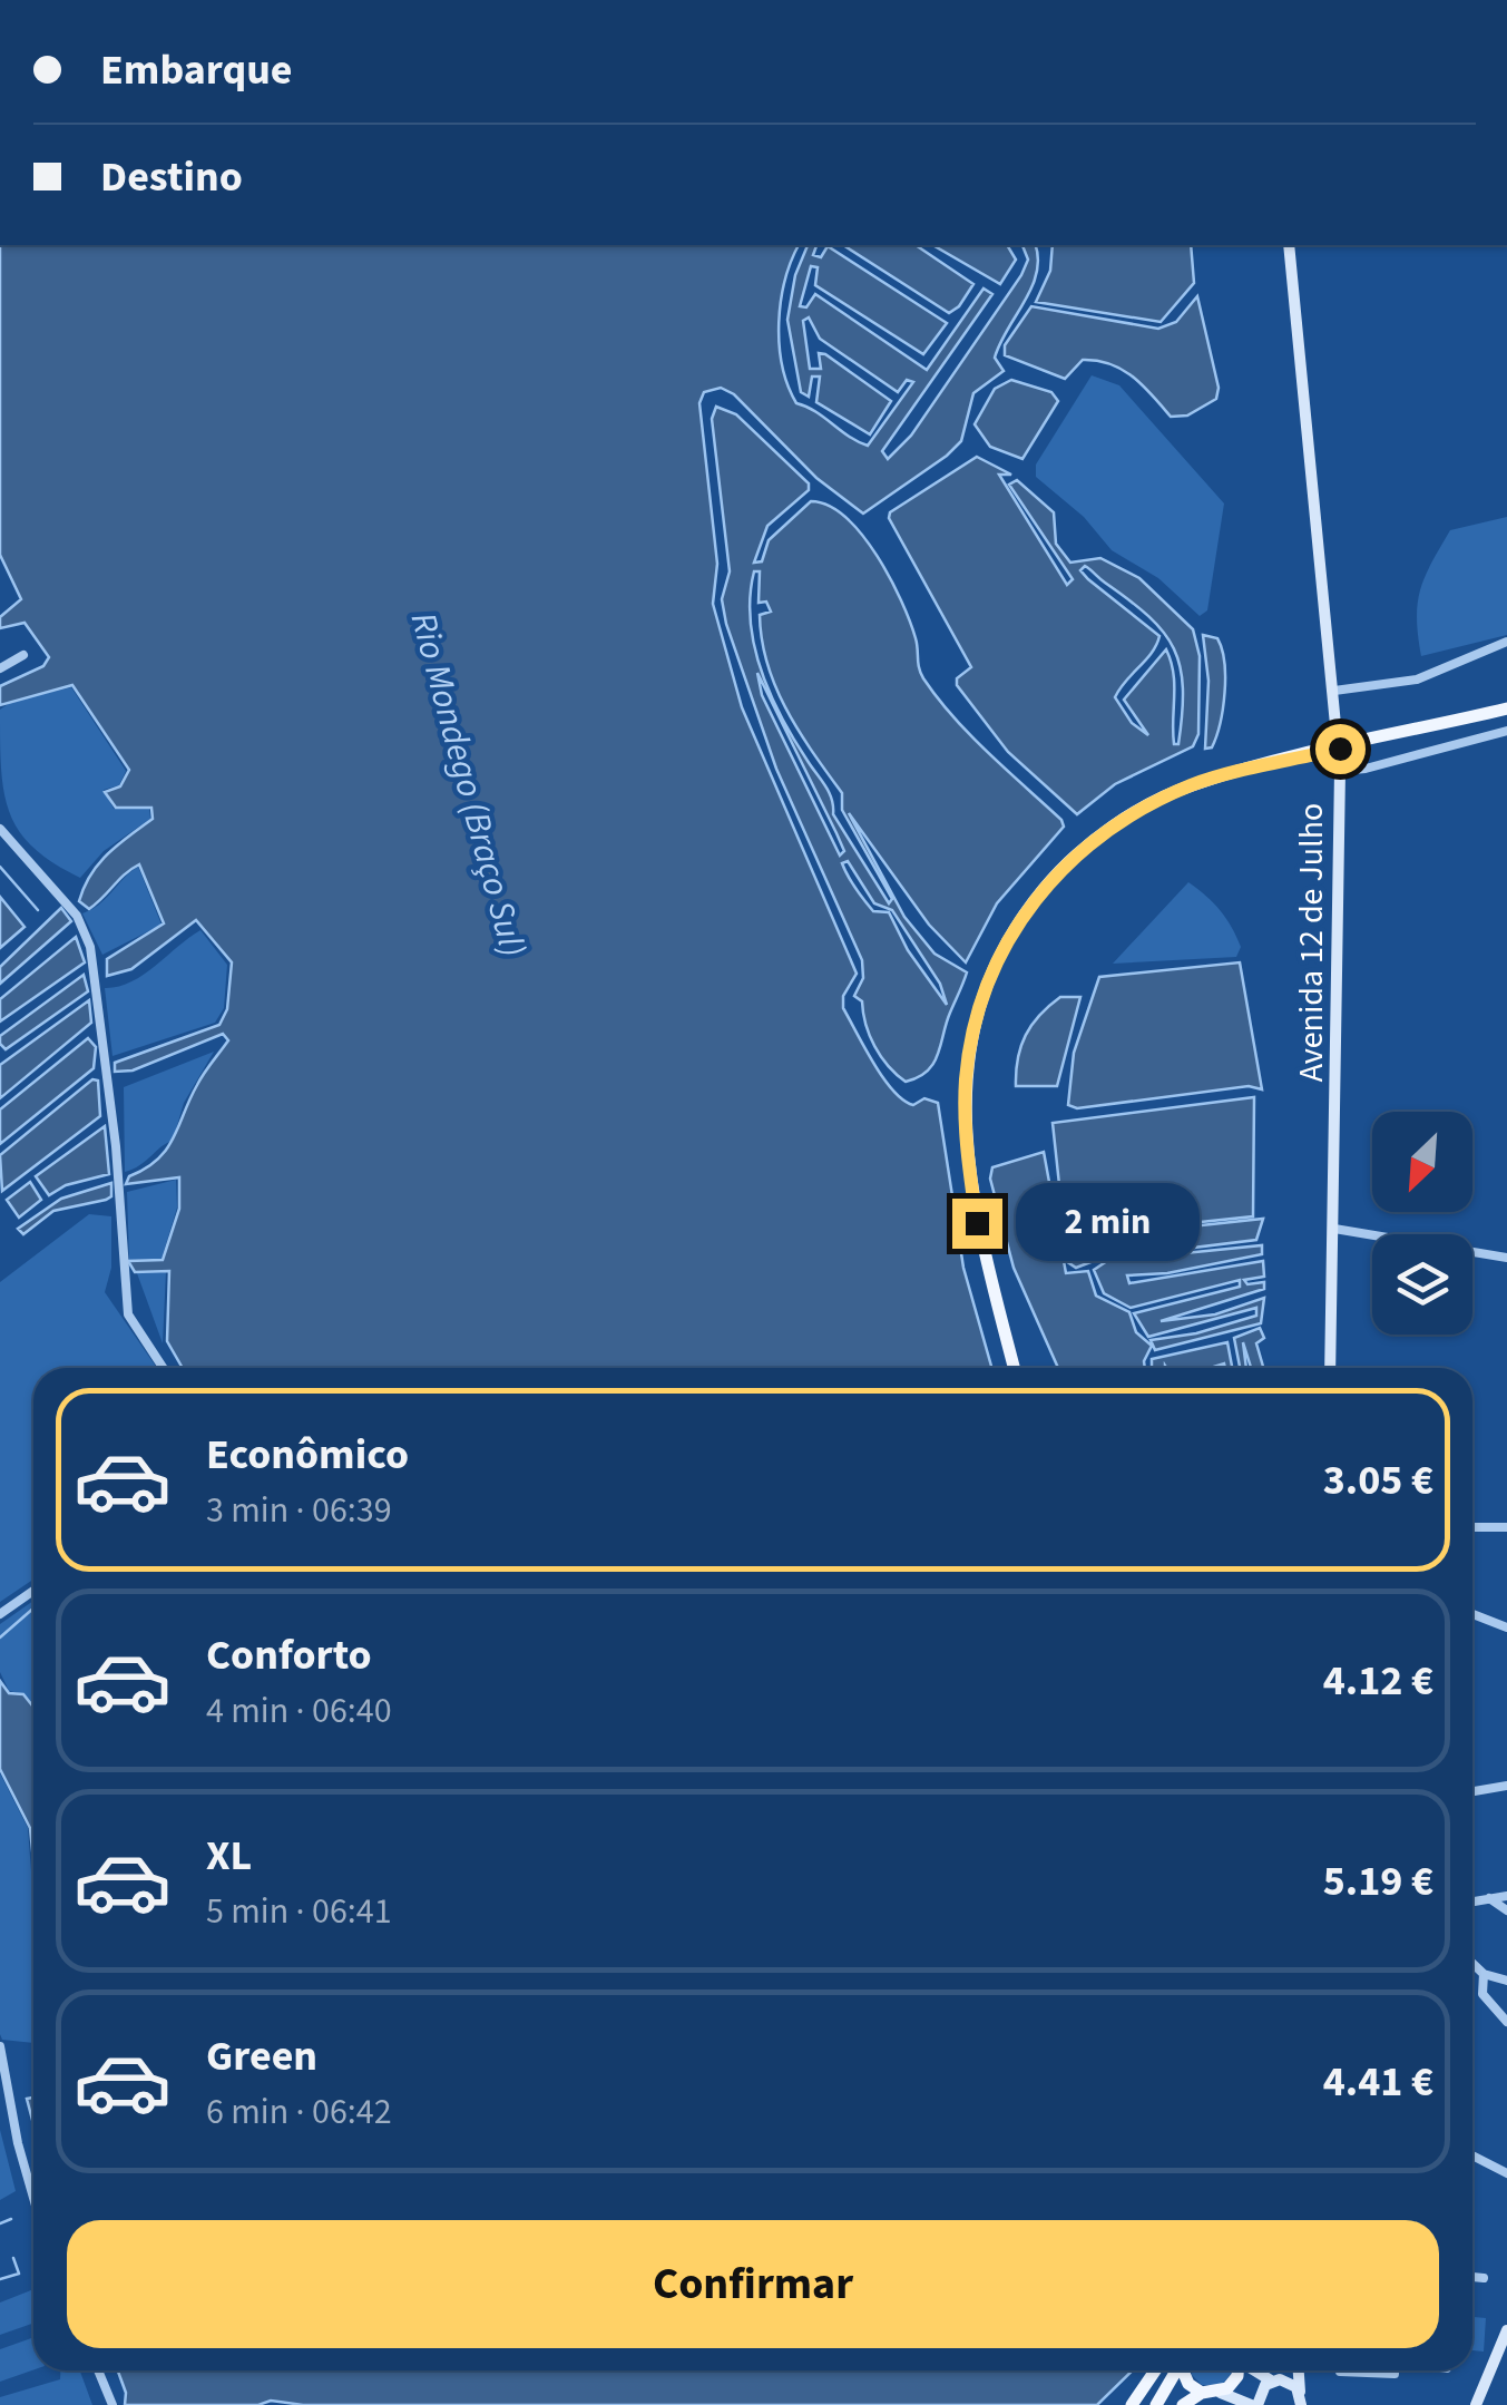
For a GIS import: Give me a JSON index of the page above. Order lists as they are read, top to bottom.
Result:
{
  "streets": {
    "main road": ["Avenida 12 de Julho"]
  },
  "water": ["Rio Mondego (Braço Sul)"],
  "north": "bottom left",
  "page": {
    "banner": ["Embarque", "Destino"],
    "bubble": "2 min",
    "list": [
      {
        "name": "Econômico",
        "note": "3 min · 06:39",
        "value": "3.05 €"
      },
      {
        "name": "Conforto",
        "note": "4 min · 06:40",
        "value": "4.12 €"
      },
      {
        "name": "XL",
        "note": "5 min · 06:41",
        "value": "5.19 €"
      },
      {
        "name": "Green",
        "note": "6 min · 06:42",
        "value": "4.41 €"
      }
    ],
    "buttons": "Confirmar"
  }
}
